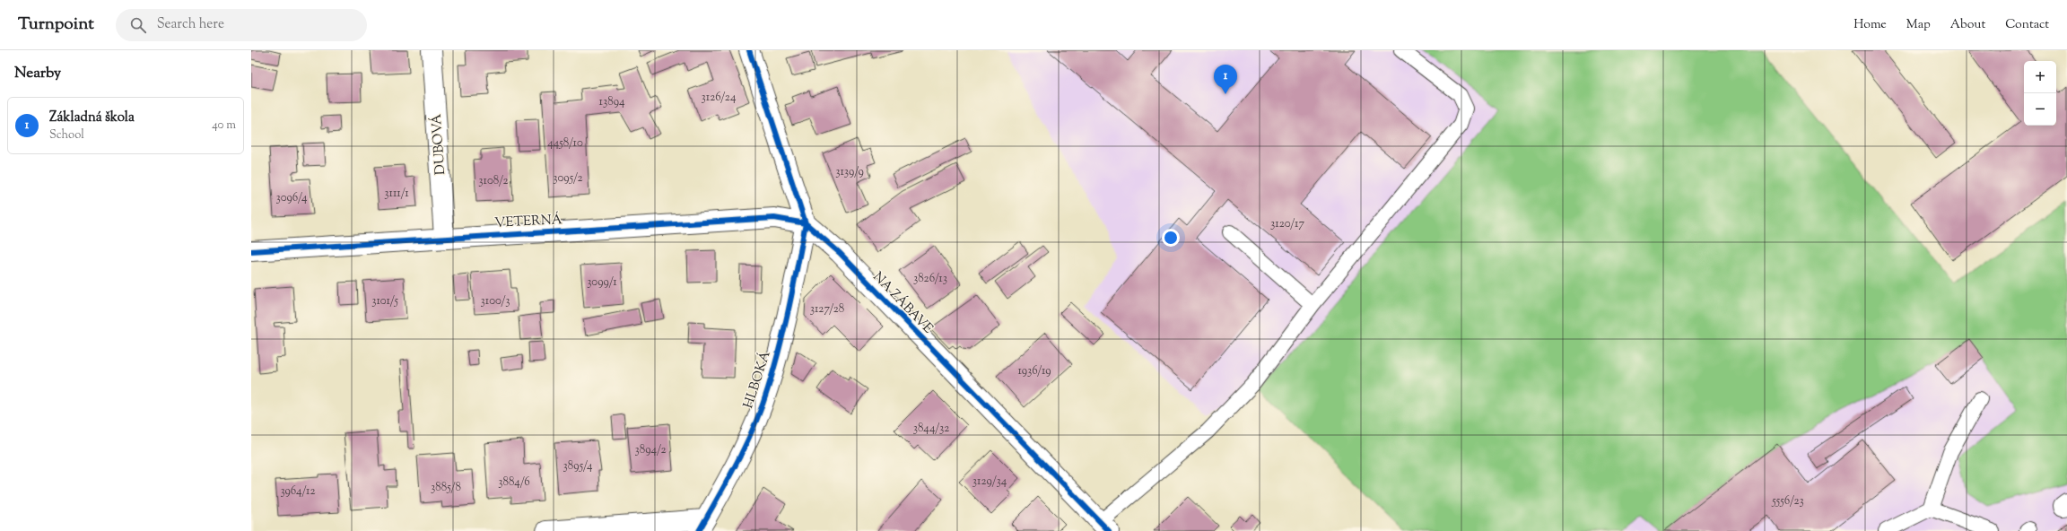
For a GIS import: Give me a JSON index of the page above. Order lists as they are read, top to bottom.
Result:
{
  "streets": {
    "street": [
      "DUBOVÁ",
      "VETERNÁ",
      "NA ZÁBAVE",
      "HLBOKÁ"
    ]
  },
  "crossings": [
    ["DUBOVÁ", "VETERNÁ"],
    ["VETERNÁ", "NA ZÁBAVE"],
    ["VETERNÁ", "HLBOKÁ"],
    ["NA ZÁBAVE", "HLBOKÁ"]
  ],
  "house_numbers": [
    "3126/24",
    "13894",
    "4458/10",
    "3139/9",
    "3095/2",
    "3108/2",
    "3111/1",
    "3096/4",
    "3120/17",
    "3826/13",
    "3099/1",
    "3101/5",
    "3100/3",
    "3127/28",
    "1936/19",
    "3844/32",
    "3894/2",
    "3895/4",
    "3129/34",
    "3884/6",
    "3885/8",
    "3964/12",
    "5556/23"
  ],
  "page": {
    "header": "Turnpoint",
    "search": "Search here",
    "nav": [
      "Home",
      "Map",
      "About",
      "Contact"
    ],
    "heading": "Nearby",
    "map_buttons": ["+", "−"],
    "pins": "1",
    "list": [
      {
        "mark": "1",
        "name": "Základná škola",
        "note": "School",
        "value": "40 m"
      }
    ]
  }
}
